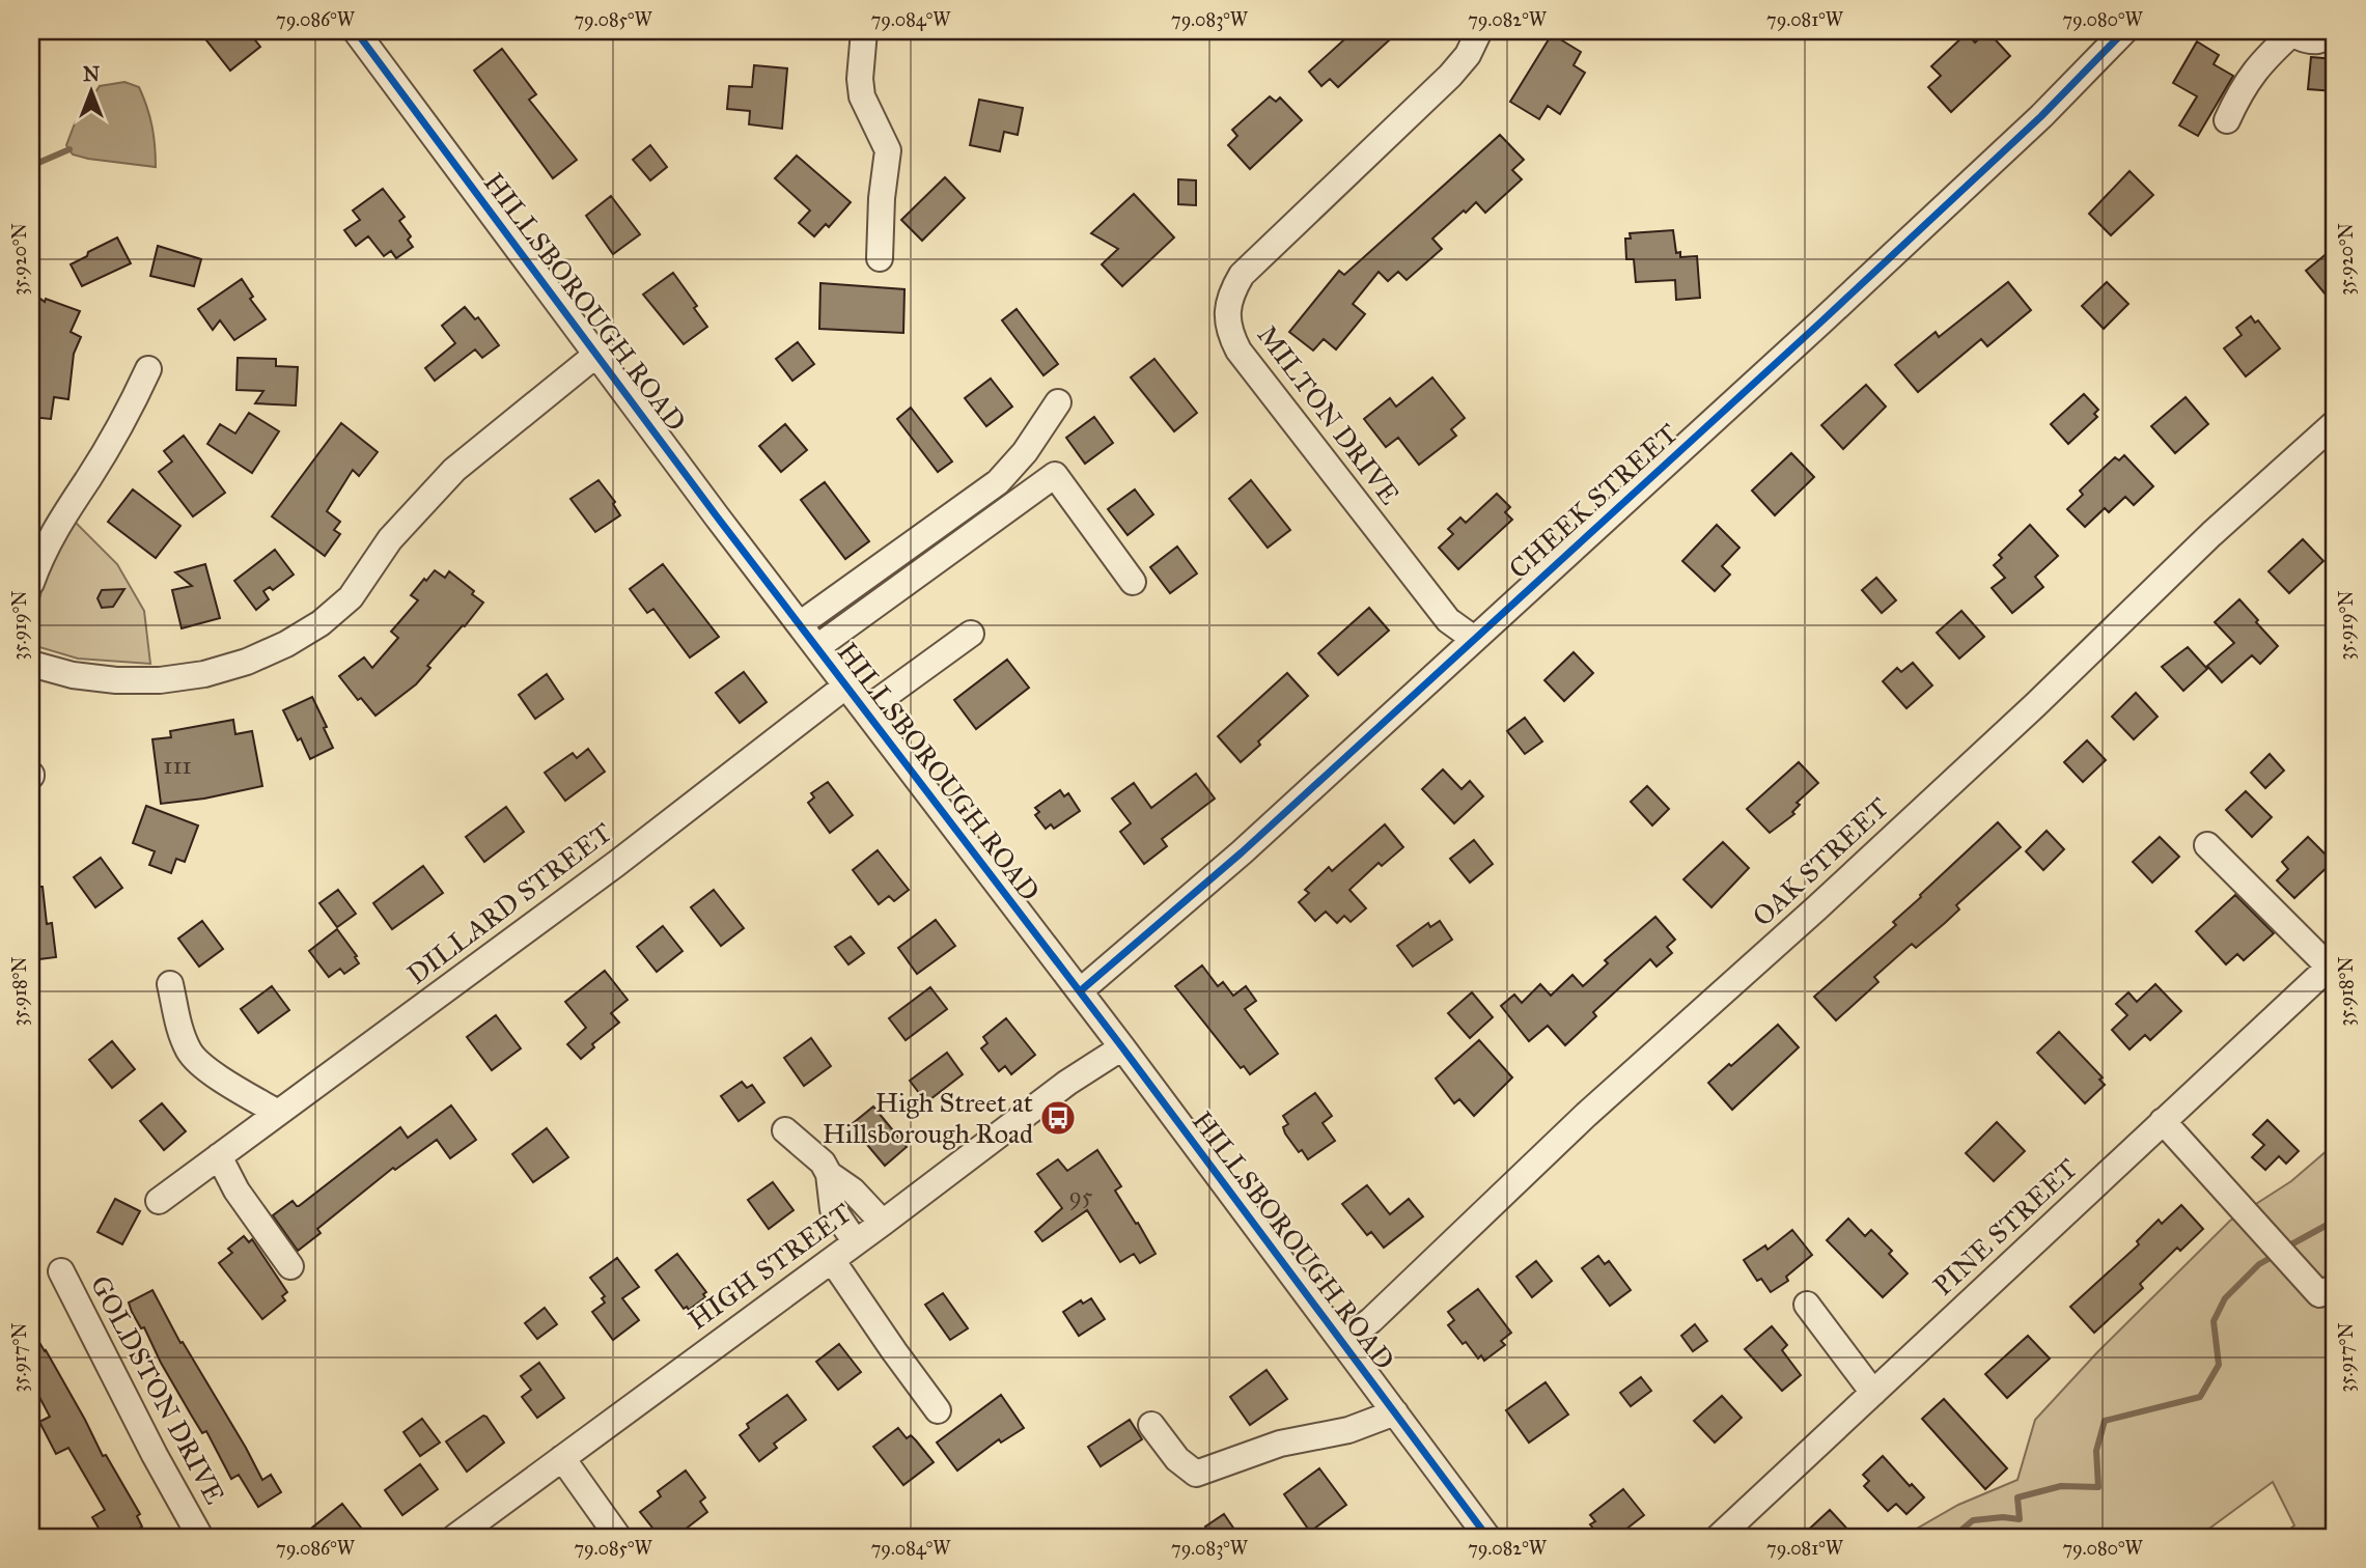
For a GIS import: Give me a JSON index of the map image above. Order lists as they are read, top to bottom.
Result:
{
  "streets": {
    "street": [
      "HILLSBOROUGH ROAD",
      "MILTON DRIVE",
      "CHEEK STREET",
      "OAK STREET",
      "DILLARD STREET",
      "PINE STREET",
      "HIGH STREET",
      "GOLDSTON DRIVE"
    ]
  },
  "crossings": [
    ["HILLSBOROUGH ROAD", "CHEEK STREET"],
    ["HILLSBOROUGH ROAD", "OAK STREET"],
    ["HILLSBOROUGH ROAD", "DILLARD STREET"],
    ["HILLSBOROUGH ROAD", "HIGH STREET"],
    ["MILTON DRIVE", "CHEEK STREET"]
  ],
  "places": {
    "bus stop": ["High Street at Hillsborough Road"]
  },
  "house_numbers": ["111", "95"],
  "north": "top",
  "coordinates": [
    "79.086°W",
    "79.085°W",
    "79.084°W",
    "79.083°W",
    "79.082°W",
    "79.081°W",
    "79.080°W",
    "35.920°N",
    "35.919°N",
    "35.918°N",
    "35.917°N"
  ]
}
